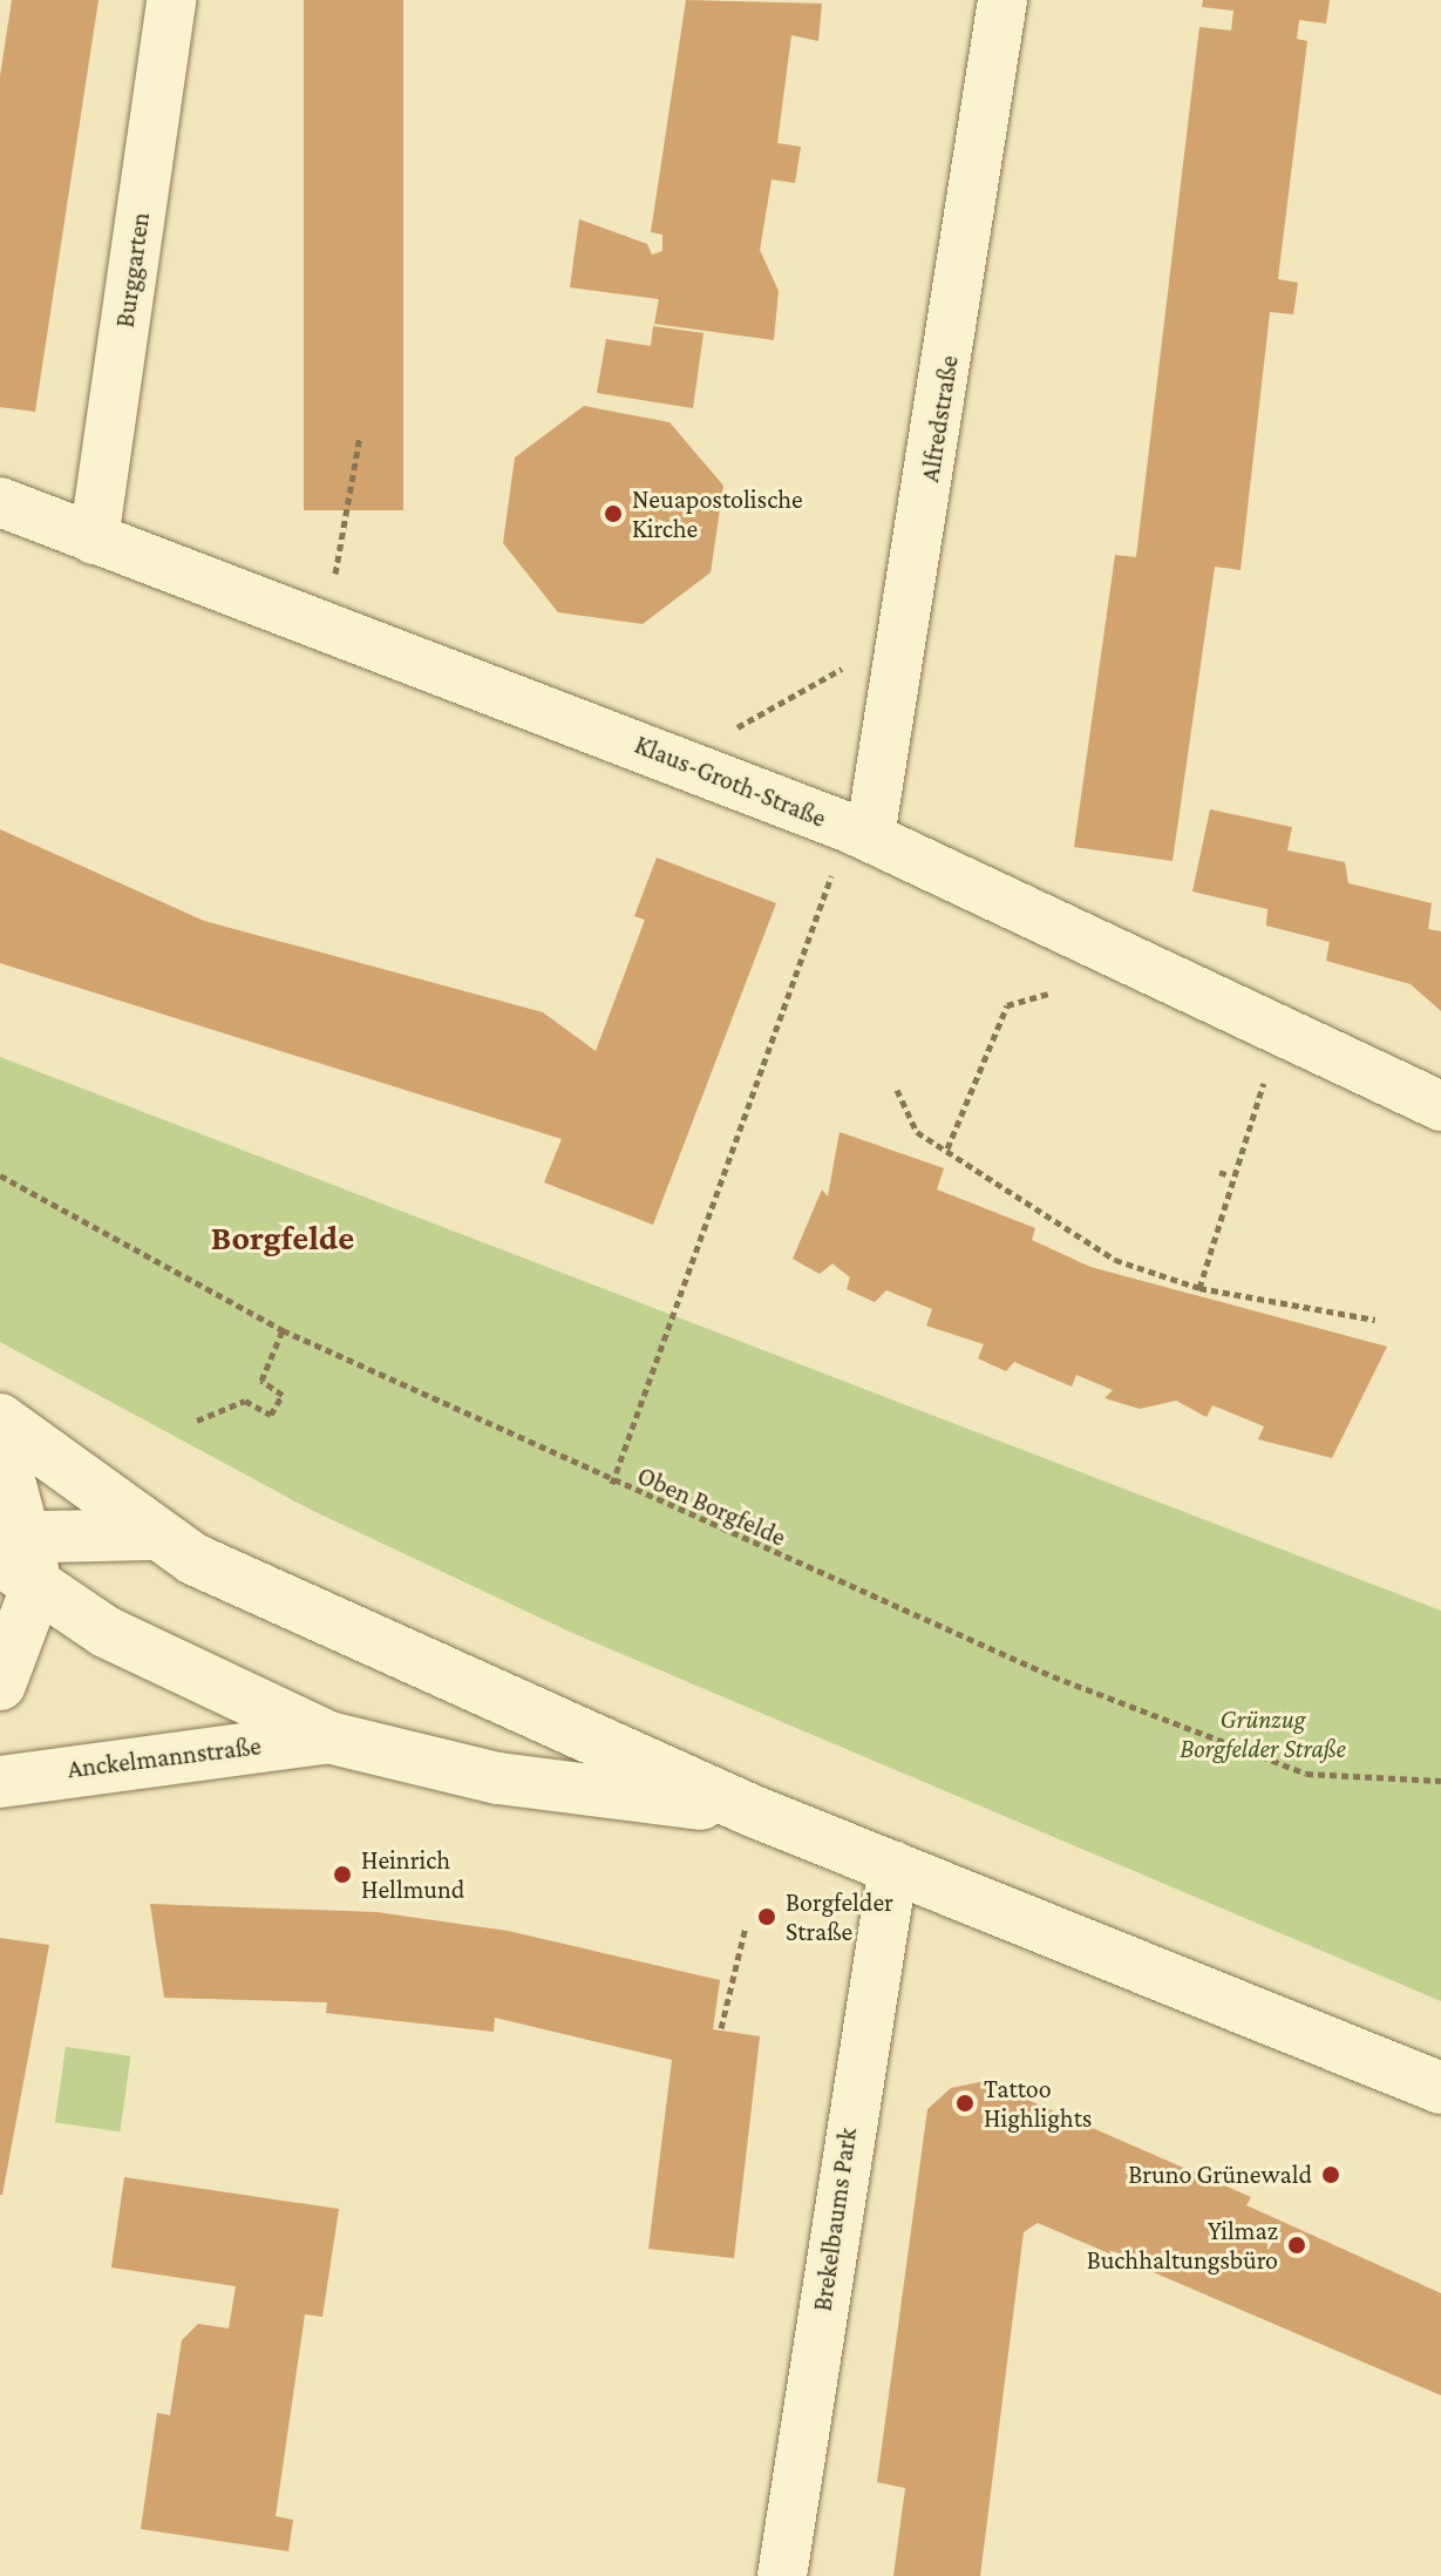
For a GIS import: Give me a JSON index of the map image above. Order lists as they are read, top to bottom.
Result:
{
  "streets": {
    "main road": ["Anckelmannstraße"],
    "street": [
      "Burggarten",
      "Alfredstraße",
      "Klaus-Groth-Straße",
      "Brekelbaums Park"
    ],
    "path": ["Oben Borgfelde"]
  },
  "crossings": [
    ["Burggarten", "Klaus-Groth-Straße"],
    ["Alfredstraße", "Klaus-Groth-Straße"]
  ],
  "districts": ["Borgfelde"],
  "parks": ["Grünzug Borgfelder Straße"],
  "places": [
    "Neuapostolische Kirche",
    "Heinrich Hellmund",
    "Borgfelder Straße",
    "Tattoo Highlights",
    "Bruno Grünewald",
    "Yilmaz Buchhaltungsbüro"
  ]
}
